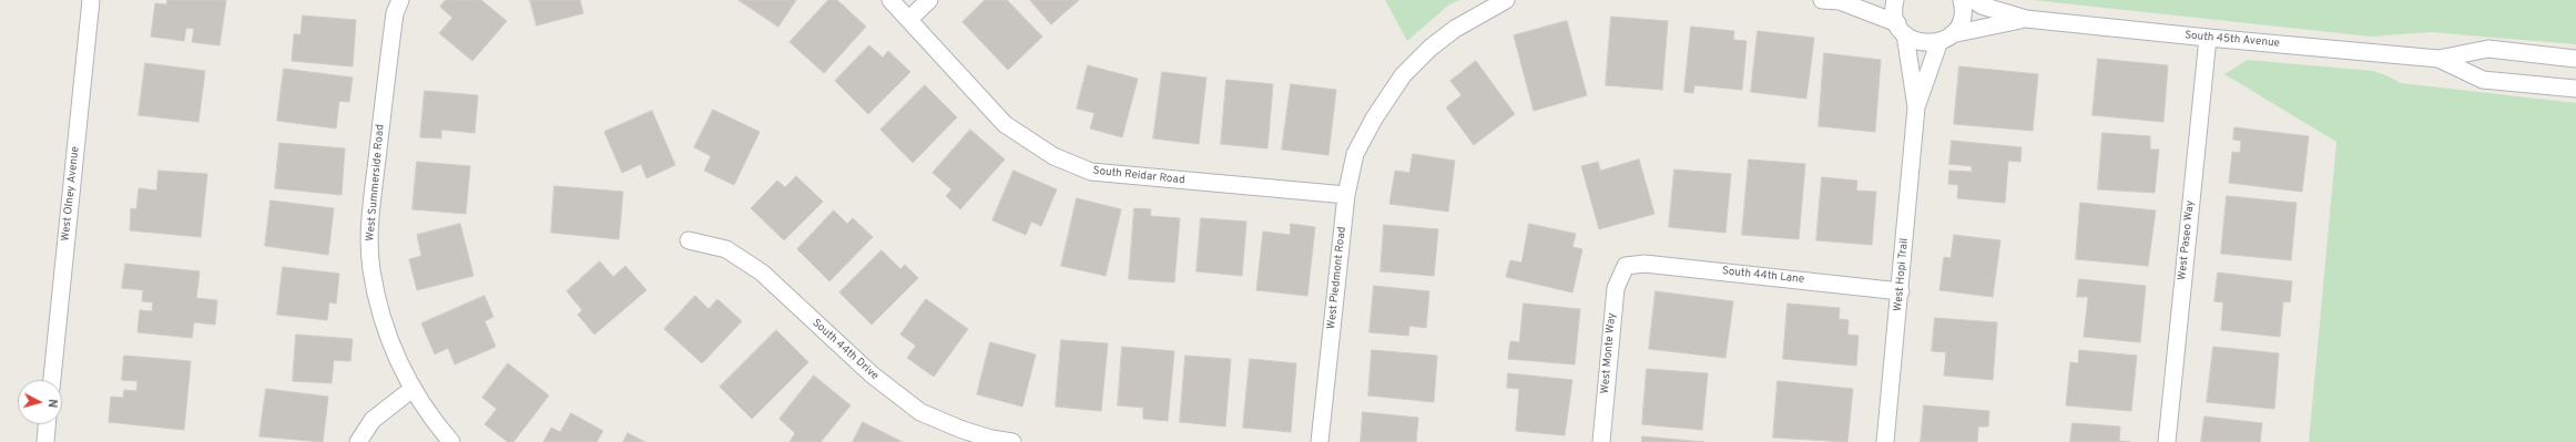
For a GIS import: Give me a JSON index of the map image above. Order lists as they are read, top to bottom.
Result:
{
  "streets": {
    "street": [
      "South 45th Avenue",
      "South Reidar Road",
      "West Summerside Road",
      "West Olney Avenue",
      "West Paseo Way",
      "West Hopi Trail",
      "South 44th Lane",
      "West Piedmont Road",
      "South 44th Drive",
      "West Monte Way"
    ]
  },
  "crossings": [
    ["South 45th Avenue", "West Paseo Way"],
    ["South 45th Avenue", "West Hopi Trail"],
    ["South Reidar Road", "West Piedmont Road"],
    ["West Hopi Trail", "South 44th Lane"],
    ["South 44th Lane", "West Monte Way"]
  ],
  "north": "right"
}
